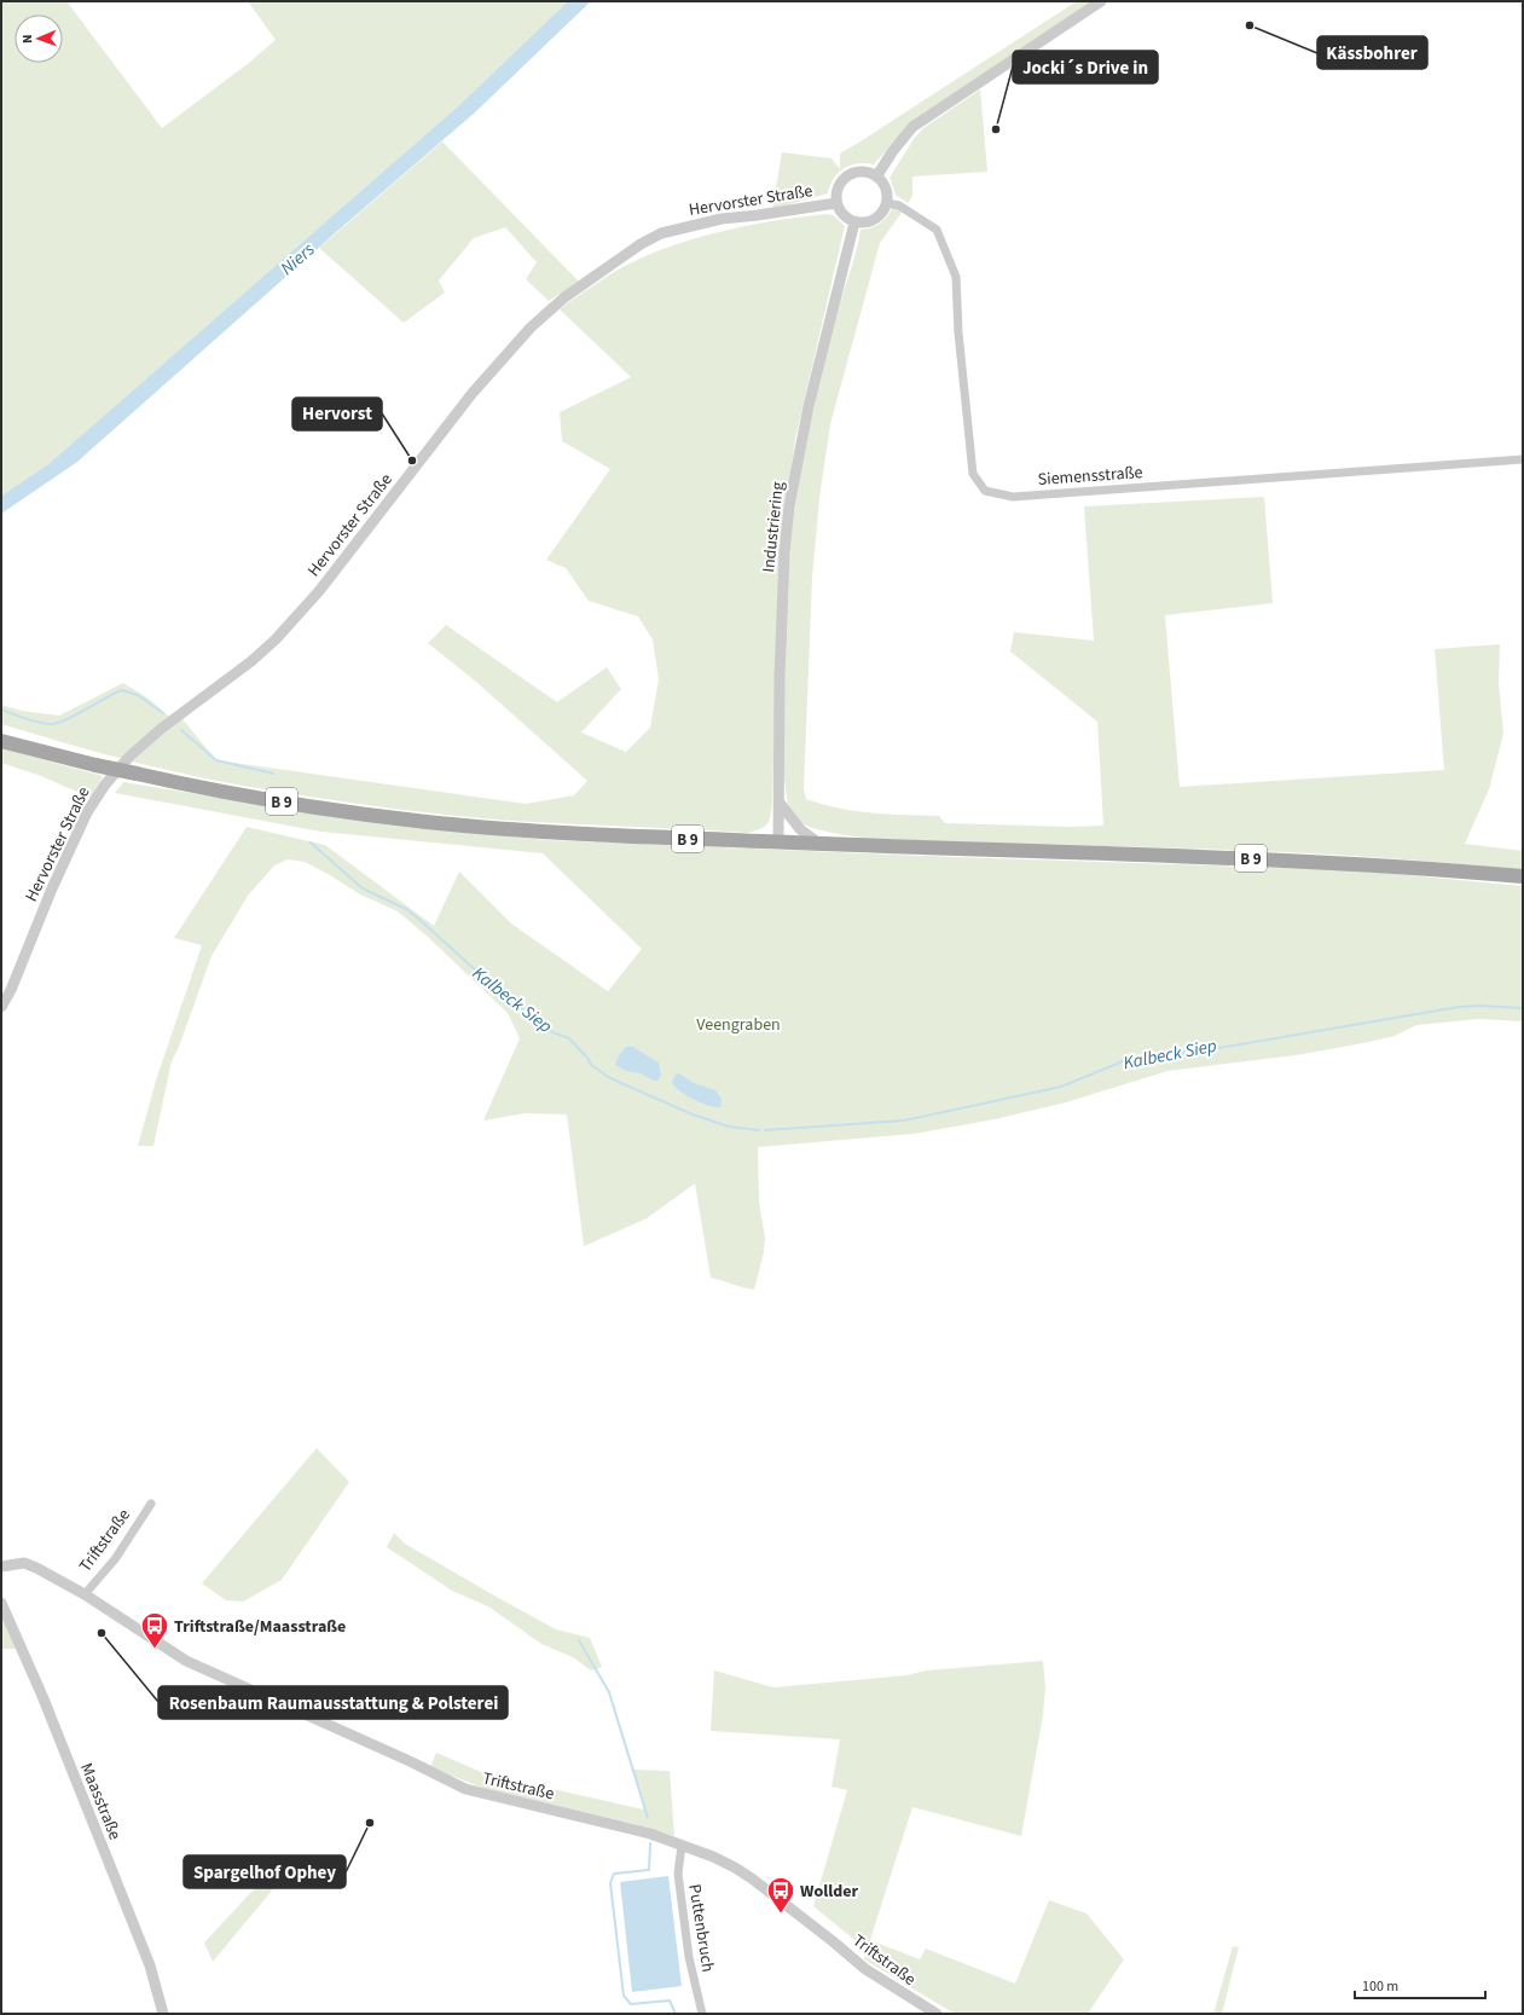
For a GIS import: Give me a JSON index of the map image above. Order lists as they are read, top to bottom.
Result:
{
  "streets": {
    "main road": ["B 9"],
    "street": [
      "Hervorster Straße",
      "Siemensstraße",
      "Industriering",
      "Triftstraße",
      "Maasstraße",
      "Puttenbruch"
    ]
  },
  "crossings": [
    ["Hervorster Straße", "Siemensstraße"],
    ["Hervorster Straße", "Industriering"],
    ["Siemensstraße", "Industriering"],
    ["Industriering", "B 9"],
    ["Triftstraße", "Puttenbruch"]
  ],
  "water": ["Niers", "Kalbeck Siep"],
  "parks": ["Veengraben"],
  "places": {
    "other": [
      "Kässbohrer",
      "Jocki´s Drive in",
      "Hervorst",
      "Rosenbaum Raumausstattung & Polsterei",
      "Spargelhof Ophey"
    ],
    "bus stop": ["Triftstraße/Maasstraße", "Wollder"]
  },
  "scale_bar": "100 m",
  "north": "left"
}
